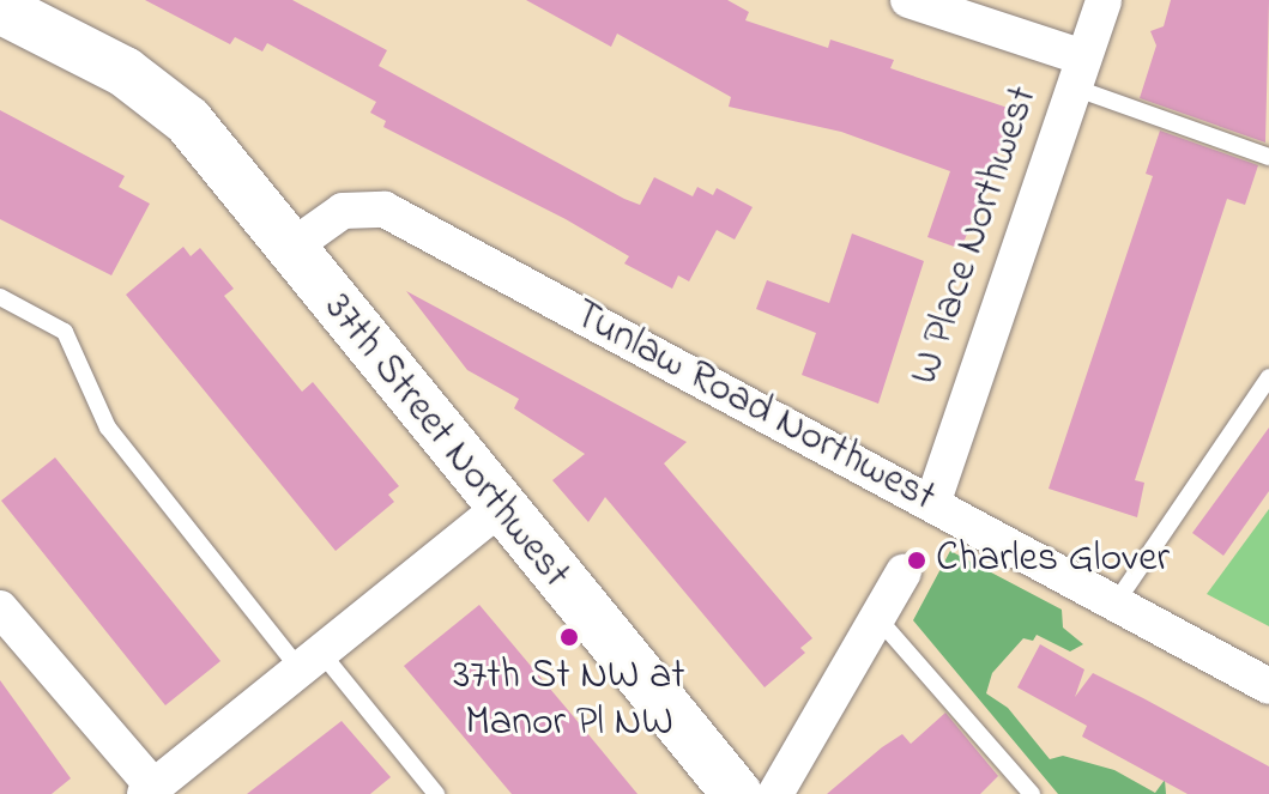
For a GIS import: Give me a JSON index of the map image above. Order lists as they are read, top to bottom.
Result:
{
  "streets": {
    "street": ["W Place Northwest", "Tunlaw Road Northwest", "37th Street Northwest"]
  },
  "crossings": [
    ["W Place Northwest", "Tunlaw Road Northwest"],
    ["Tunlaw Road Northwest", "37th Street Northwest"]
  ],
  "places": ["Charles Glover", "37th St NW at Manor Pl NW"]
}
